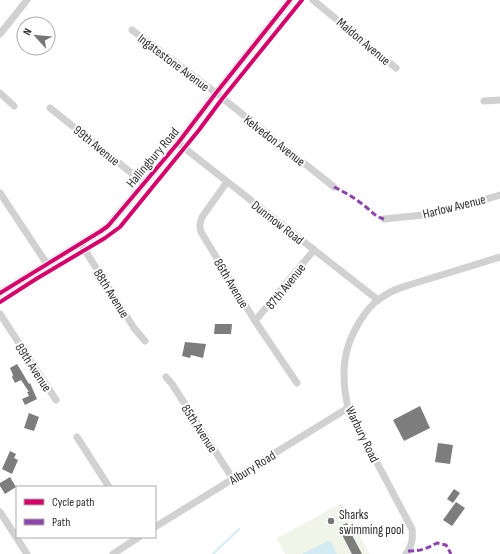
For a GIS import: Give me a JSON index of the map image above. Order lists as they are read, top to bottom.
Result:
{
  "streets": {
    "street": [
      "Maldon Avenue",
      "Ingatestone Avenue",
      "Kelvedon Avenue",
      "99th Avenue",
      "Hallingbury Road",
      "Harlow Avenue",
      "Dunmow Road",
      "86th Avenue",
      "87th Avenue",
      "88th Avenue",
      "89th Avenue",
      "85th Avenue",
      "Warbury Road",
      "Albury Road"
    ]
  },
  "crossings": [
    ["Ingatestone Avenue", "Kelvedon Avenue"],
    ["Ingatestone Avenue", "Hallingbury Road"],
    ["Kelvedon Avenue", "Hallingbury Road"],
    ["99th Avenue", "Hallingbury Road"],
    ["Hallingbury Road", "Dunmow Road"],
    ["Hallingbury Road", "88th Avenue"],
    ["Dunmow Road", "86th Avenue"],
    ["Dunmow Road", "87th Avenue"],
    ["Dunmow Road", "Warbury Road"],
    ["86th Avenue", "87th Avenue"],
    ["85th Avenue", "Albury Road"],
    ["Warbury Road", "Albury Road"]
  ],
  "places": ["Sharks swimming pool"],
  "legend": ["Cycle path", "Path"],
  "north": "top left"
}
